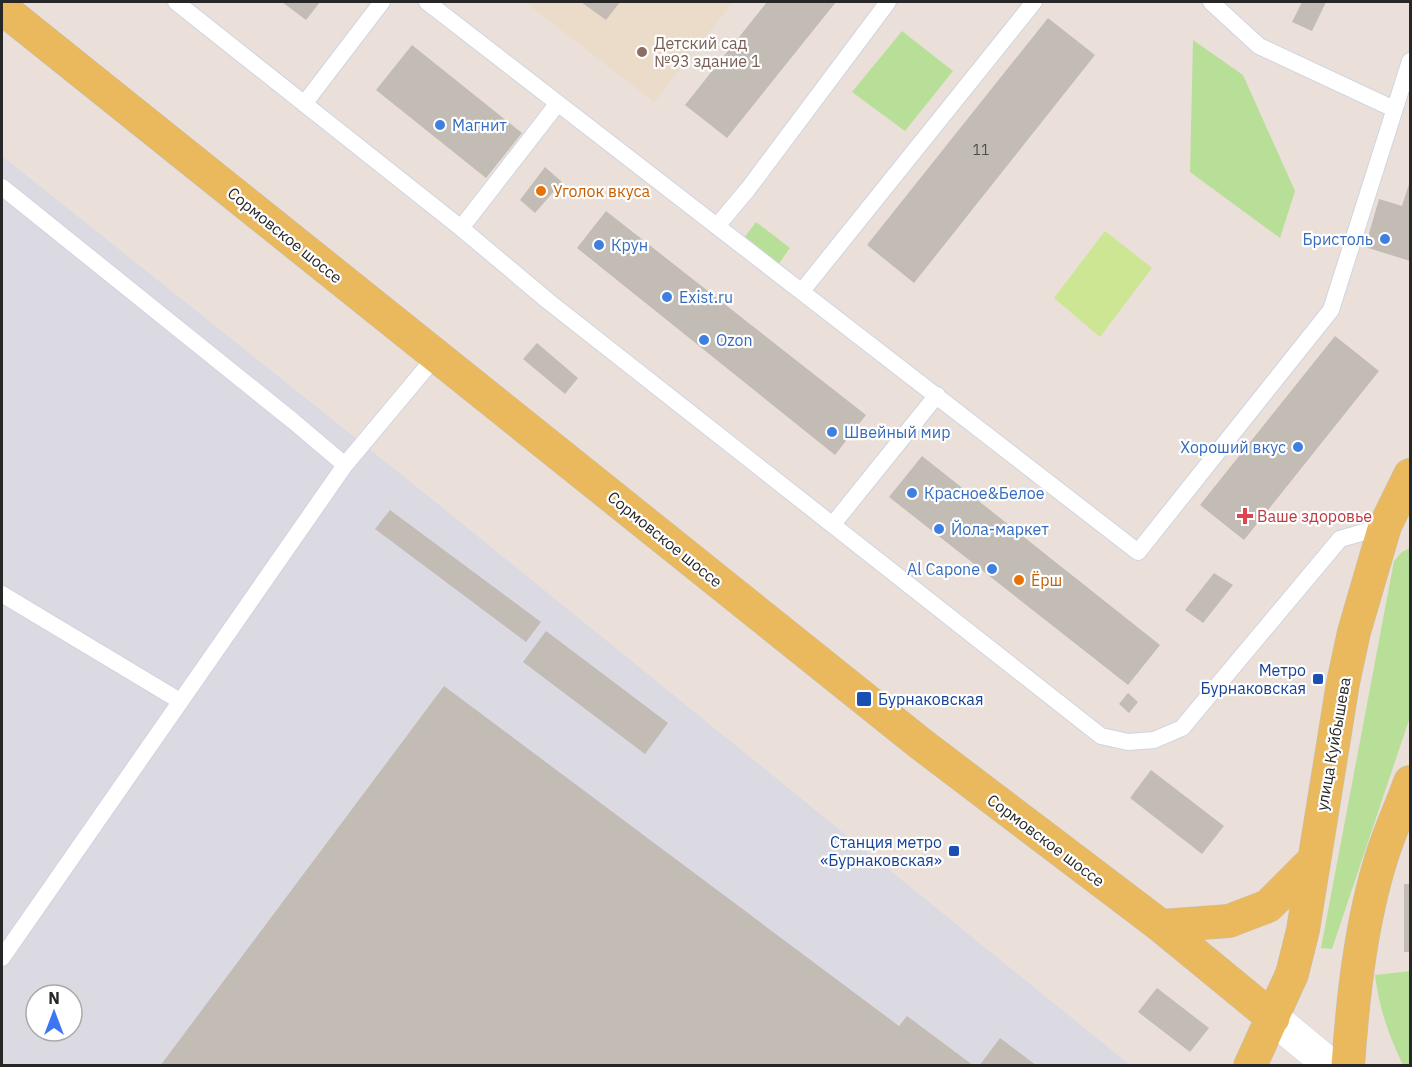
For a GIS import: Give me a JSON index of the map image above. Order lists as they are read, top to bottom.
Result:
{
  "streets": {
    "main road": ["Сормовское шоссе", "улица Куйбышева"]
  },
  "crossings": [
    ["Сормовское шоссе", "улица Куйбышева"]
  ],
  "places": {
    "other": [
      "Детский сад №93 здание 1",
      "Магнит",
      "Уголок вкуса",
      "Бристоль",
      "Крун",
      "Exist.ru",
      "Ozon",
      "Швейный мир",
      "Хороший вкус",
      "Красное&Белое",
      "Йола-маркет",
      "Al Capone",
      "Ёрш"
    ],
    "health": ["Ваше здоровье"],
    "transit": ["Метро Бурнаковская", "Бурнаковская", "Станция метро «Бурнаковская»"]
  },
  "house_numbers": ["11"],
  "north": "top"
}
